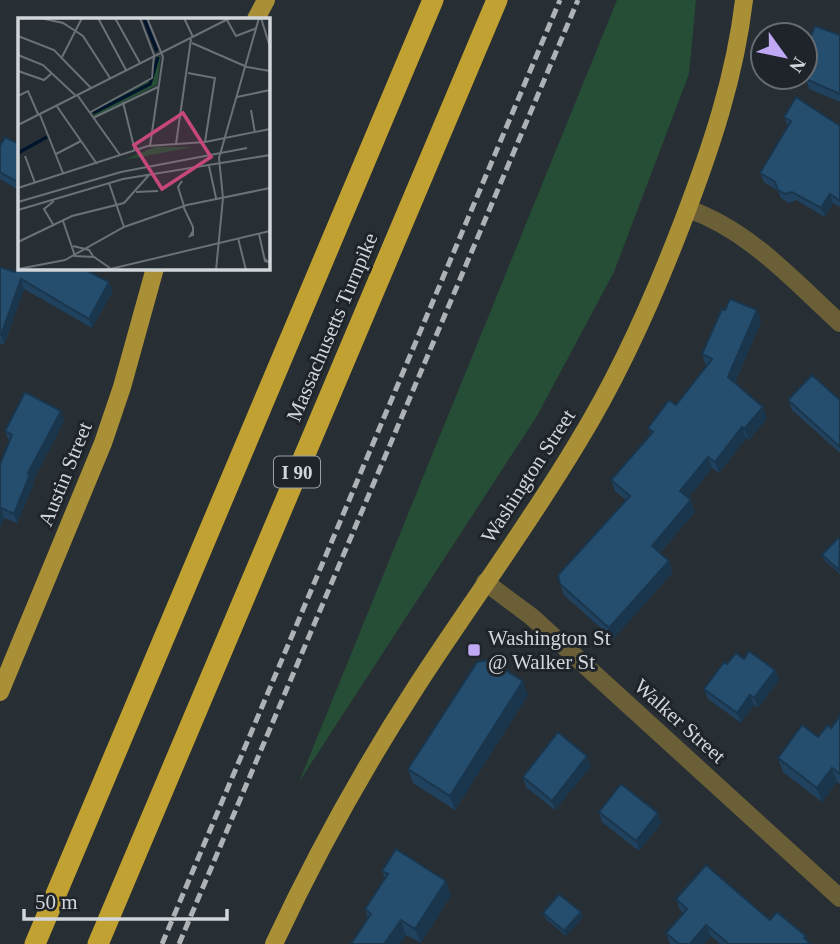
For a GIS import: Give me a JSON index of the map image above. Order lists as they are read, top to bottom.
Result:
{
  "streets": {
    "highway": ["Massachusetts Turnpike", "I 90"],
    "main road": ["Austin Street", "Washington Street"],
    "street": ["Walker Street"]
  },
  "crossings": [
    ["Washington Street", "Walker Street"]
  ],
  "places": {
    "transit": ["Washington St @ Walker St"]
  },
  "scale_bar": "50 m",
  "north": "bottom right"
}
